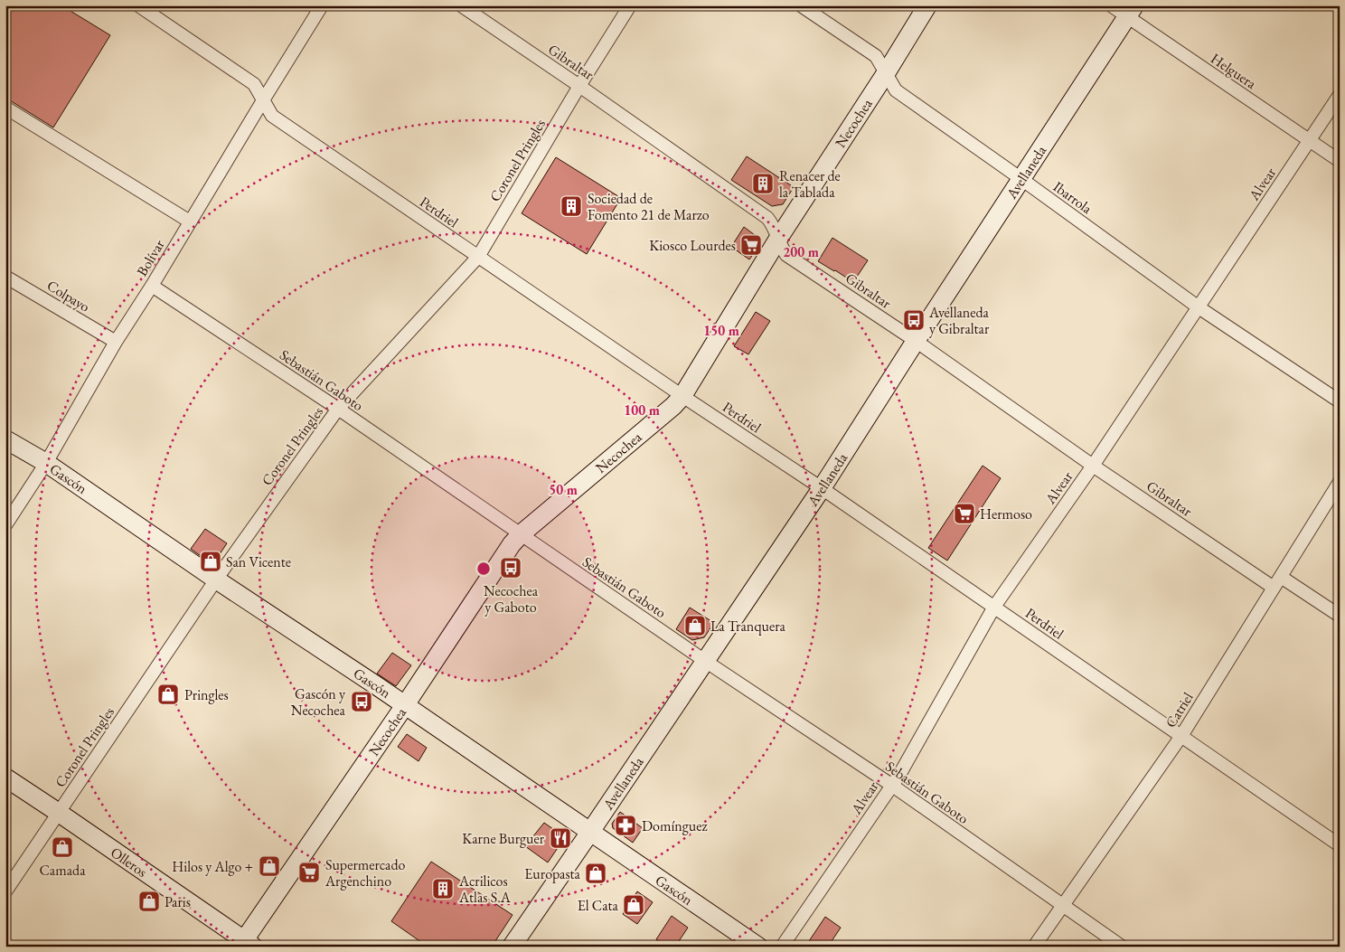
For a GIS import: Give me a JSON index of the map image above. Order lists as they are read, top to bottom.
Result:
{
  "streets": {
    "street": [
      "Gibraltar",
      "Helguera",
      "Necochea",
      "Coronel Pringles",
      "Avellaneda",
      "Alvear",
      "Ibarrola",
      "Perdriel",
      "Bolívar",
      "Colpayo",
      "Sebastián Gaboto",
      "Gascón",
      "Catriel",
      "Olleros"
    ]
  },
  "crossings": [
    ["Gibraltar", "Necochea"],
    ["Gibraltar", "Coronel Pringles"],
    ["Gibraltar", "Avellaneda"],
    ["Gibraltar", "Alvear"],
    ["Gibraltar", "Catriel"],
    ["Helguera", "Avellaneda"],
    ["Helguera", "Alvear"],
    ["Necochea", "Ibarrola"],
    ["Necochea", "Perdriel"],
    ["Necochea", "Sebastián Gaboto"],
    ["Necochea", "Gascón"],
    ["Necochea", "Olleros"],
    ["Coronel Pringles", "Perdriel"],
    ["Coronel Pringles", "Sebastián Gaboto"],
    ["Coronel Pringles", "Gascón"],
    ["Coronel Pringles", "Olleros"],
    ["Avellaneda", "Ibarrola"],
    ["Avellaneda", "Perdriel"],
    ["Avellaneda", "Sebastián Gaboto"],
    ["Avellaneda", "Gascón"],
    ["Alvear", "Ibarrola"],
    ["Alvear", "Perdriel"],
    ["Alvear", "Sebastián Gaboto"],
    ["Perdriel", "Bolívar"],
    ["Perdriel", "Catriel"],
    ["Bolívar", "Colpayo"],
    ["Bolívar", "Sebastián Gaboto"],
    ["Bolívar", "Gascón"],
    ["Sebastián Gaboto", "Catriel"]
  ],
  "places": {
    "building": ["Renacer de la Tablada", "Sociedad de Fomento 21 de Marzo", "Acrilicos Atlas S.A"],
    "supermarket": ["Kiosco Lourdes", "Hermoso", "Supermercado Argenchino"],
    "bus stop": ["Avellaneda y Gibraltar", "Necochea y Gaboto", "Gascón y Necochea"],
    "shop": [
      "San Vicente",
      "La Tranquera",
      "Pringles",
      "Camada",
      "Hilos y Algo +",
      "Europasta",
      "Paris",
      "El Cata"
    ],
    "pharmacy": ["Domínguez"],
    "restaurant": ["Karne Burguer"]
  },
  "rings": [
    "200 m",
    "150 m",
    "100 m",
    "50 m"
  ]
}
